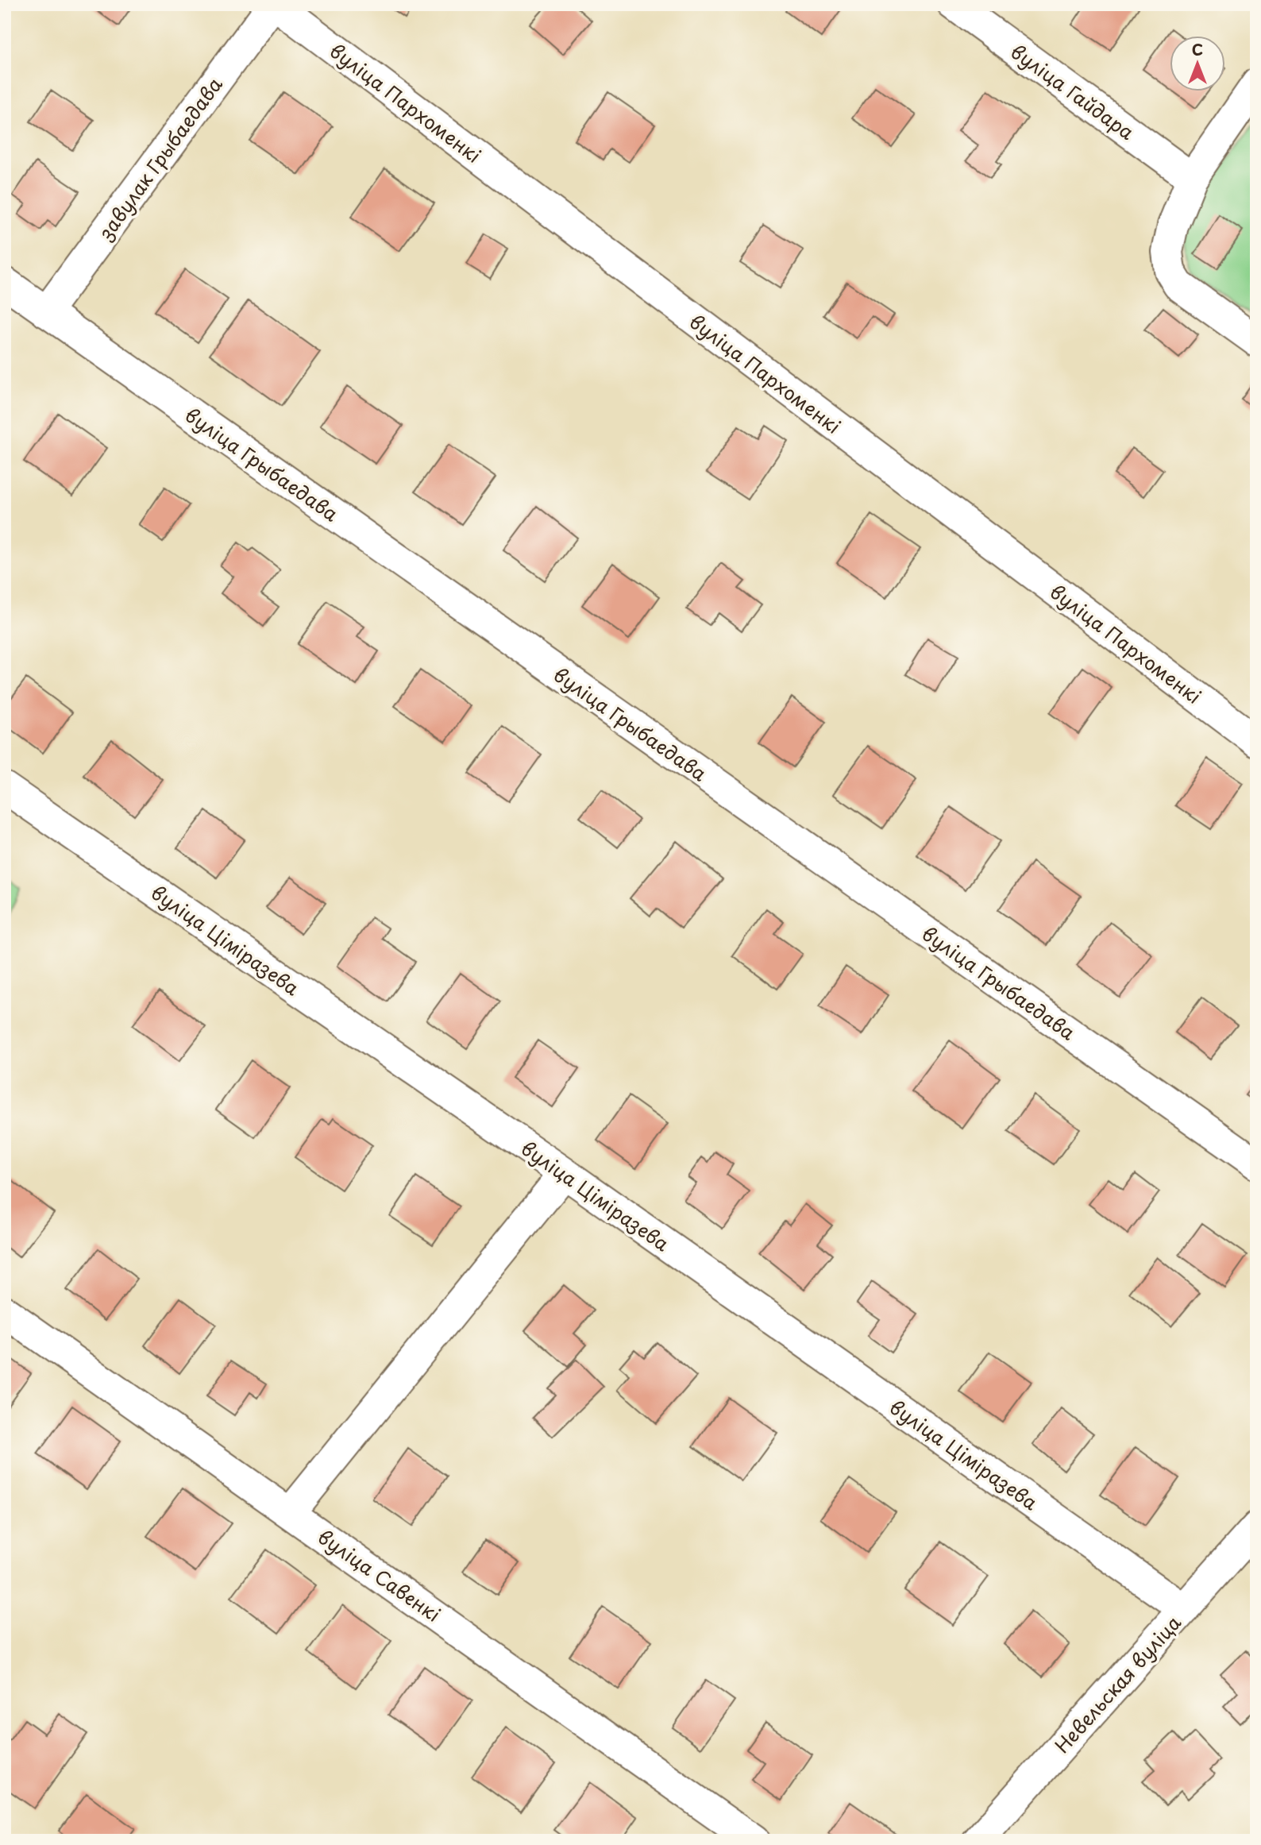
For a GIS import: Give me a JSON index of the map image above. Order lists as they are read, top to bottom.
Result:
{
  "streets": {
    "street": [
      "вуліца Гайдара",
      "вуліца Пархоменкі",
      "завулак Грыбаедава",
      "вуліца Грыбаедава",
      "вуліца Ціміразева",
      "вуліца Савенкі",
      "Невельская вуліца"
    ]
  },
  "crossings": [
    ["вуліца Пархоменкі", "завулак Грыбаедава"],
    ["завулак Грыбаедава", "вуліца Грыбаедава"],
    ["вуліца Ціміразева", "Невельская вуліца"]
  ],
  "north": "top"
}
